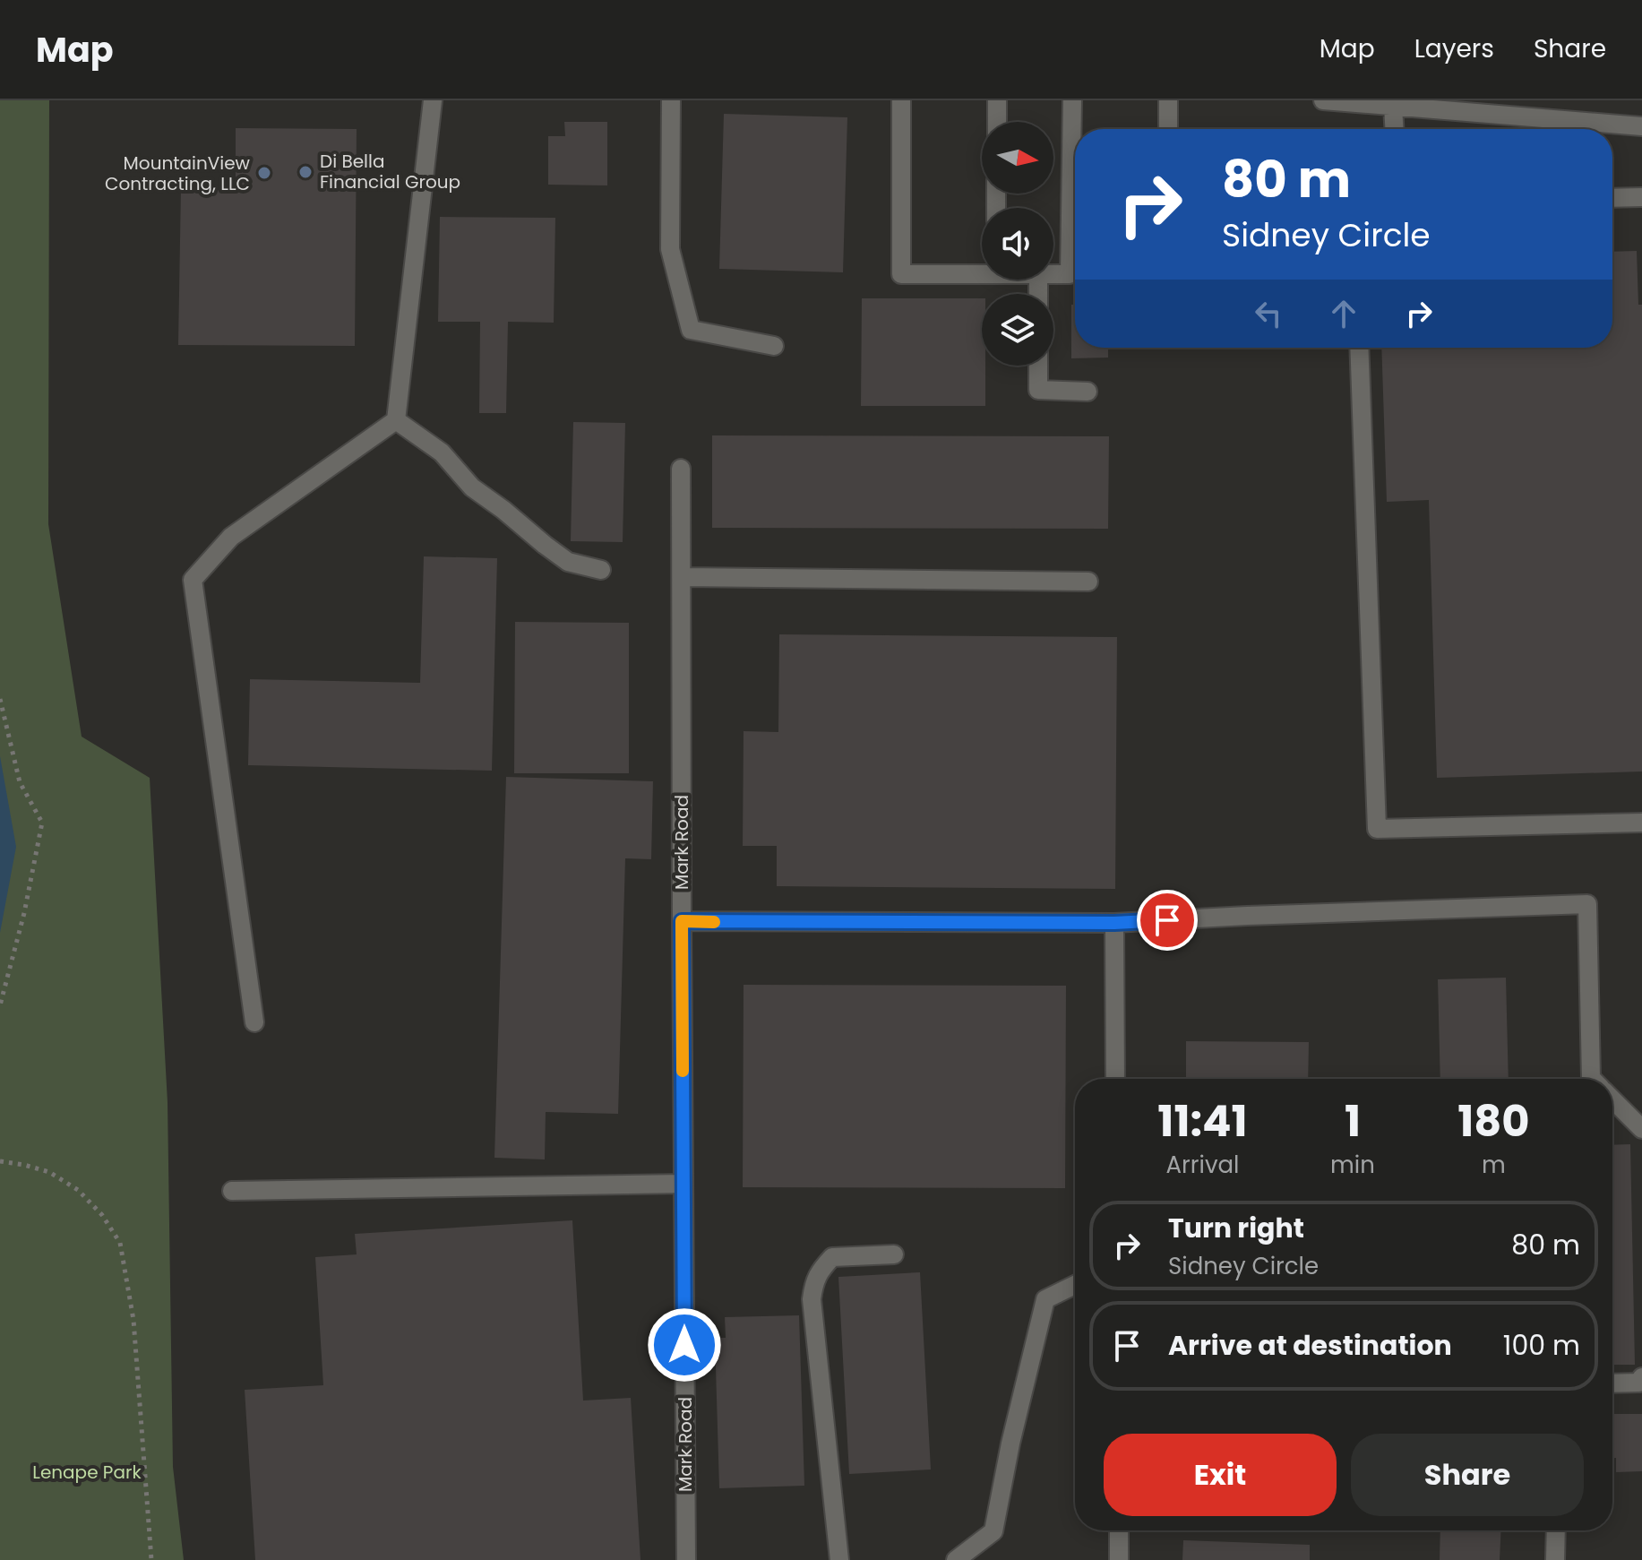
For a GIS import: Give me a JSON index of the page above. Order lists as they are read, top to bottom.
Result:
{
  "streets": {
    "street": ["Mark Road"]
  },
  "parks": ["Lenape Park"],
  "places": ["Di Bella Financial Group", "MountainView Contracting, LLC"],
  "north": "right",
  "page": {
    "header": "Map",
    "nav": ["Map", "Layers", "Share"],
    "turn": ["80 m", "Sidney Circle"],
    "eta": [
      "11:41",
      "Arrival",
      "1",
      "min",
      "180",
      "m"
    ],
    "list": [
      {
        "name": "Turn right",
        "note": "Sidney Circle",
        "value": "80 m"
      },
      {
        "name": "Arrive at destination",
        "value": "100 m"
      }
    ],
    "buttons": ["Exit", "Share"]
  }
}
